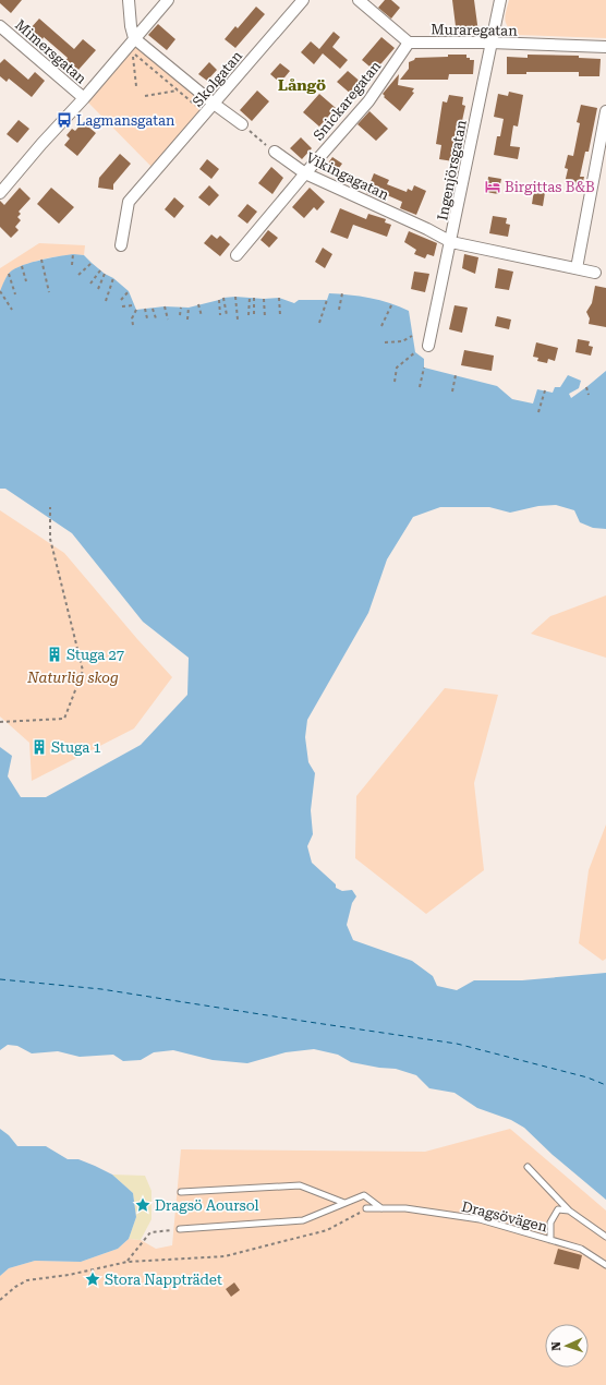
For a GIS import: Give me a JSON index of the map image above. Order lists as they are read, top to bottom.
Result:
{
  "streets": {
    "street": [
      "Muraregatan",
      "Mimersgatan",
      "Skolgatan",
      "Snickaregatan",
      "Ingenjörsgatan",
      "Vikingagatan"
    ],
    "lane": ["Dragsövägen"]
  },
  "crossings": [
    ["Muraregatan", "Snickaregatan"],
    ["Muraregatan", "Ingenjörsgatan"],
    ["Snickaregatan", "Vikingagatan"],
    ["Ingenjörsgatan", "Vikingagatan"]
  ],
  "districts": ["Långö"],
  "parks": ["Naturlig skog"],
  "places": {
    "bus stop": ["Lagmansgatan"],
    "hotel": ["Birgittas B&B"],
    "building": ["Stuga 27", "Stuga 1"],
    "place": ["Dragsö Aoursol", "Stora Nappträdet"]
  },
  "north": "left"
}
